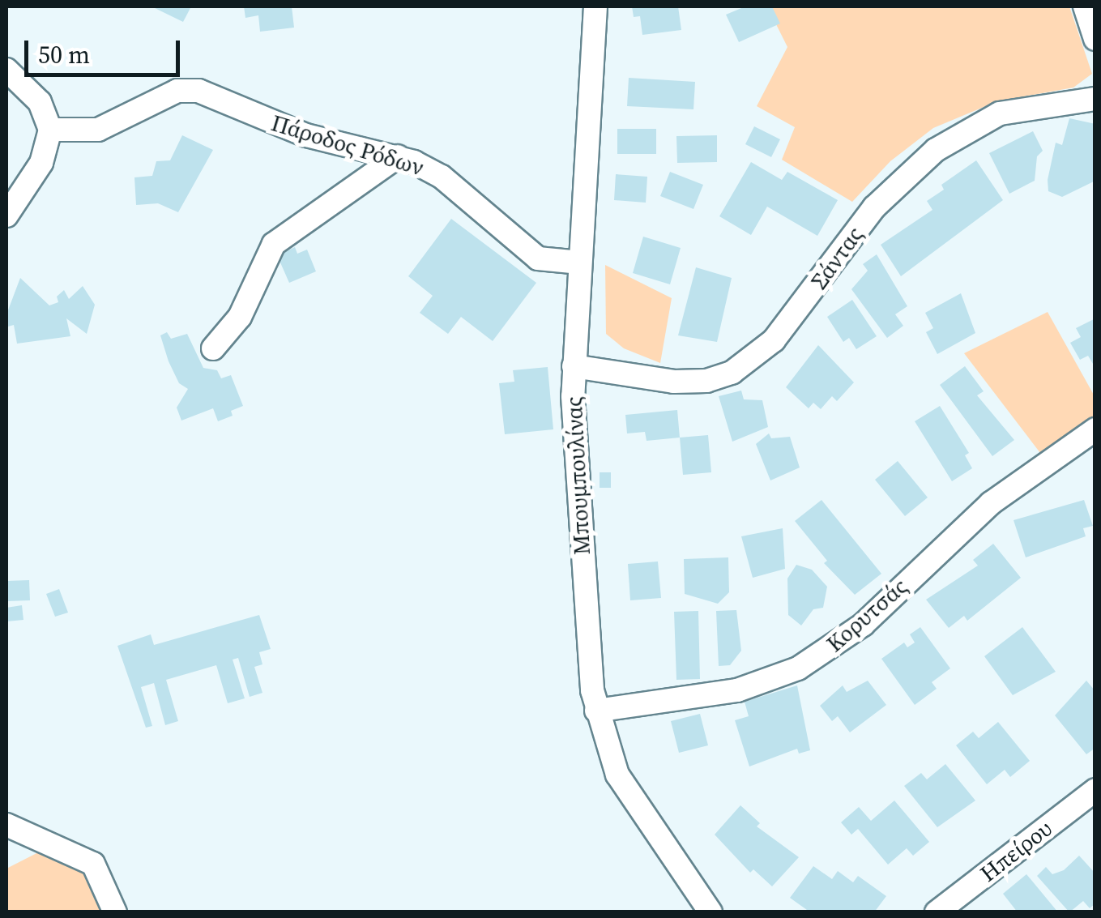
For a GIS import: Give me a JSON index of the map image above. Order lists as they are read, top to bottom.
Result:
{
  "streets": {
    "street": [
      "Πάροδος Ρόδων",
      "Σάντας",
      "Μπουμπουλίνας",
      "Κορυτσάς",
      "Ηπείρου"
    ]
  },
  "crossings": [
    ["Πάροδος Ρόδων", "Μπουμπουλίνας"],
    ["Σάντας", "Μπουμπουλίνας"],
    ["Μπουμπουλίνας", "Κορυτσάς"]
  ],
  "scale_bar": "50 m"
}
